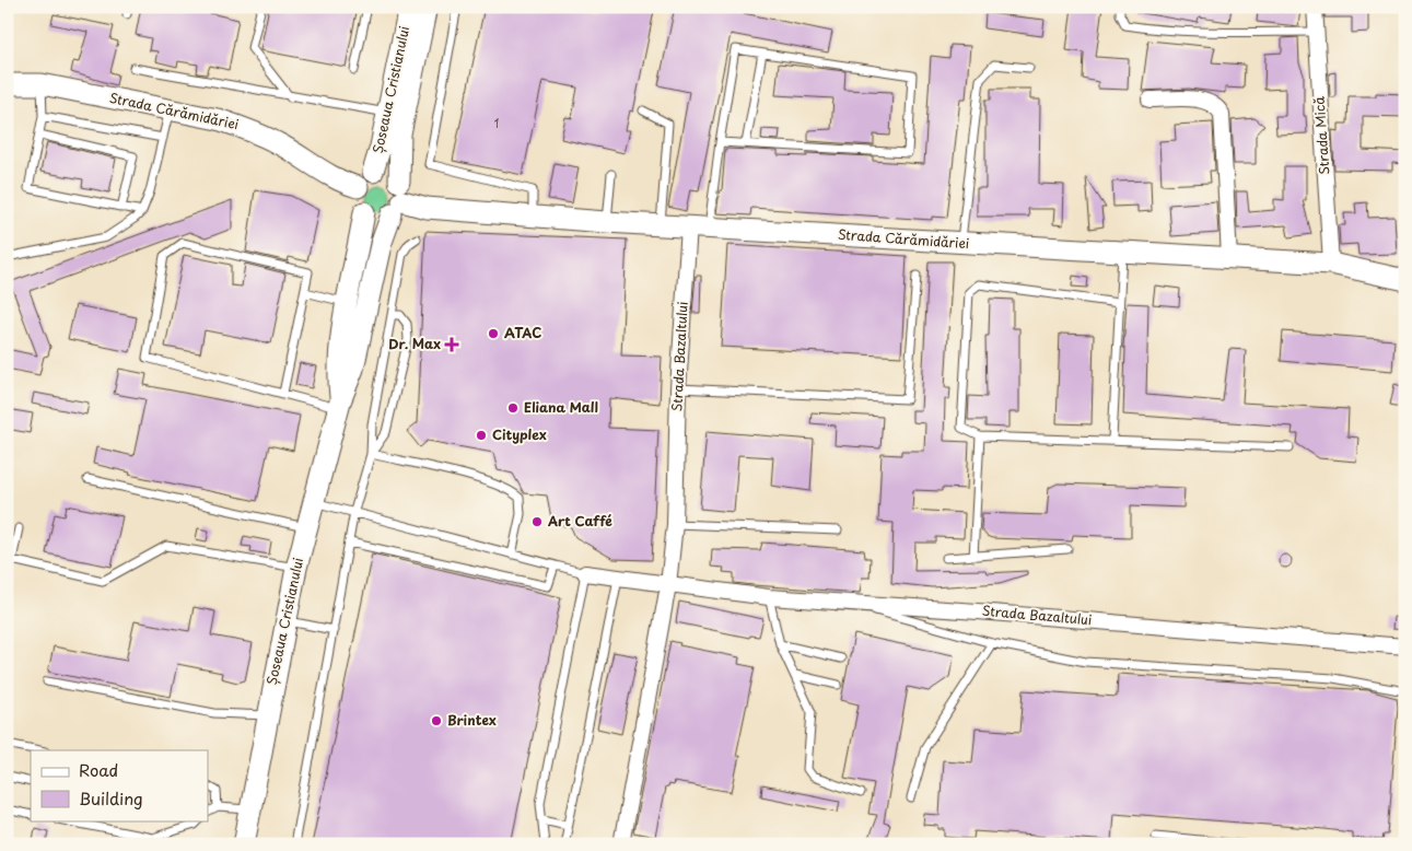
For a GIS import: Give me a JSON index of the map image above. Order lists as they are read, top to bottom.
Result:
{
  "streets": {
    "street": [
      "Șoseaua Cristianului",
      "Strada Cărămidăriei",
      "Strada Mică",
      "Strada Bazaltului"
    ]
  },
  "crossings": [
    ["Șoseaua Cristianului", "Strada Cărămidăriei"],
    ["Strada Cărămidăriei", "Strada Mică"],
    ["Strada Cărămidăriei", "Strada Bazaltului"]
  ],
  "places": {
    "other": [
      "ATAC",
      "Eliana Mall",
      "Cityplex",
      "Art Caffé",
      "Brintex"
    ],
    "health": ["Dr. Max"]
  },
  "house_numbers": ["1"],
  "legend": ["Road", "Building"]
}
